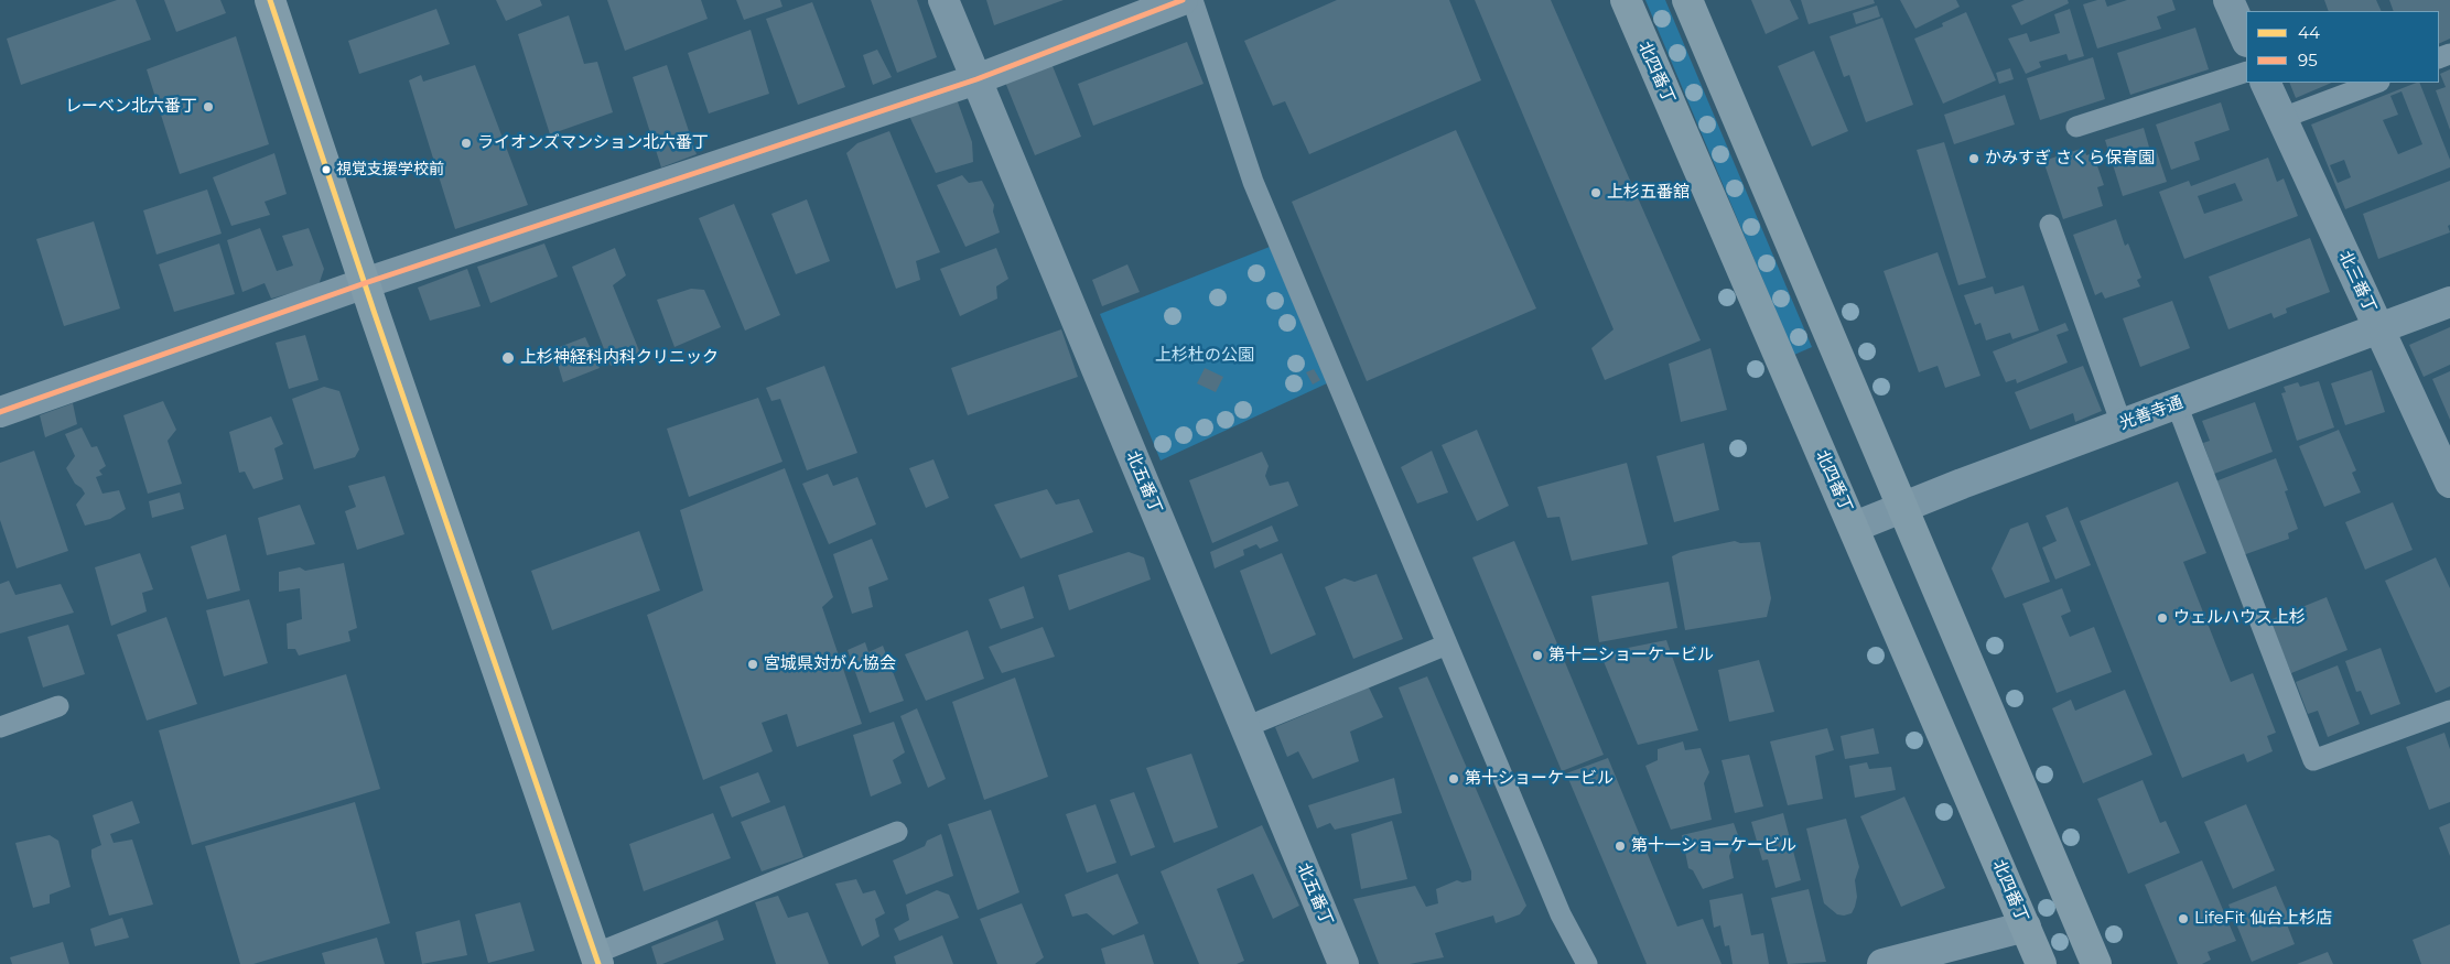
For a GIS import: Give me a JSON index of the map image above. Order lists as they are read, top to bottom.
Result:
{
  "streets": {
    "street": [
      "北四番丁",
      "北三番丁",
      "光善寺通",
      "北五番丁"
    ]
  },
  "crossings": [
    ["北四番丁", "光善寺通"],
    ["北三番丁", "光善寺通"]
  ],
  "parks": ["上杉杜の公園"],
  "places": [
    "レーベン北六番丁",
    "ライオンズマンション北六番丁",
    "かみすぎ さくら保育園",
    "視覚支援学校前",
    "上杉五番舘",
    "上杉神経科内科クリニック",
    "ウェルハウス上杉",
    "第十二ショーケービル",
    "宮城県対がん協会",
    "第十ショーケービル",
    "第十一ショーケービル",
    "LifeFit 仙台上杉店"
  ],
  "lines": ["transit line 44", "transit line 95"],
  "legend": ["44", "95"]
}
